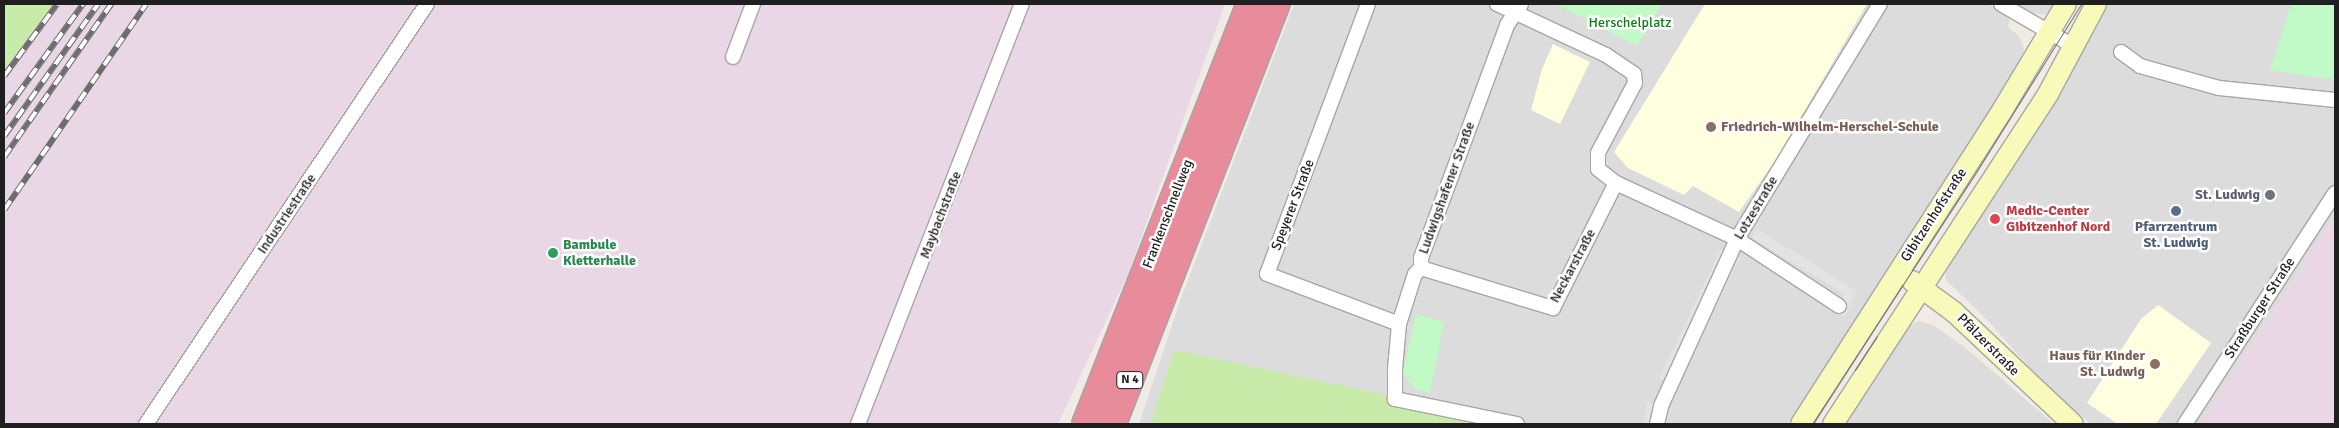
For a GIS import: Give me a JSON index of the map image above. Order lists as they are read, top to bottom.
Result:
{
  "streets": {
    "highway": ["Frankenschnellweg", "N 4"],
    "main road": ["Gibitzenhofstraße", "Pfälzerstraße"],
    "street": [
      "Ludwigshafener Straße",
      "Speyerer Straße",
      "Lotzestraße",
      "Industriestraße",
      "Maybachstraße",
      "Neckarstraße",
      "Straßburger Straße"
    ]
  },
  "crossings": [
    ["Ludwigshafener Straße", "Speyerer Straße"],
    ["Ludwigshafener Straße", "Neckarstraße"],
    ["Gibitzenhofstraße", "Pfälzerstraße"]
  ],
  "parks": ["Herschelplatz"],
  "places": [
    "Friedrich-Wilhelm-Herschel-Schule",
    "St. Ludwig",
    "Pfarrzentrum St. Ludwig",
    "Medic-Center Gibitzenhof Nord",
    "Bambule Kletterhalle",
    "Haus für Kinder St. Ludwig"
  ]
}
